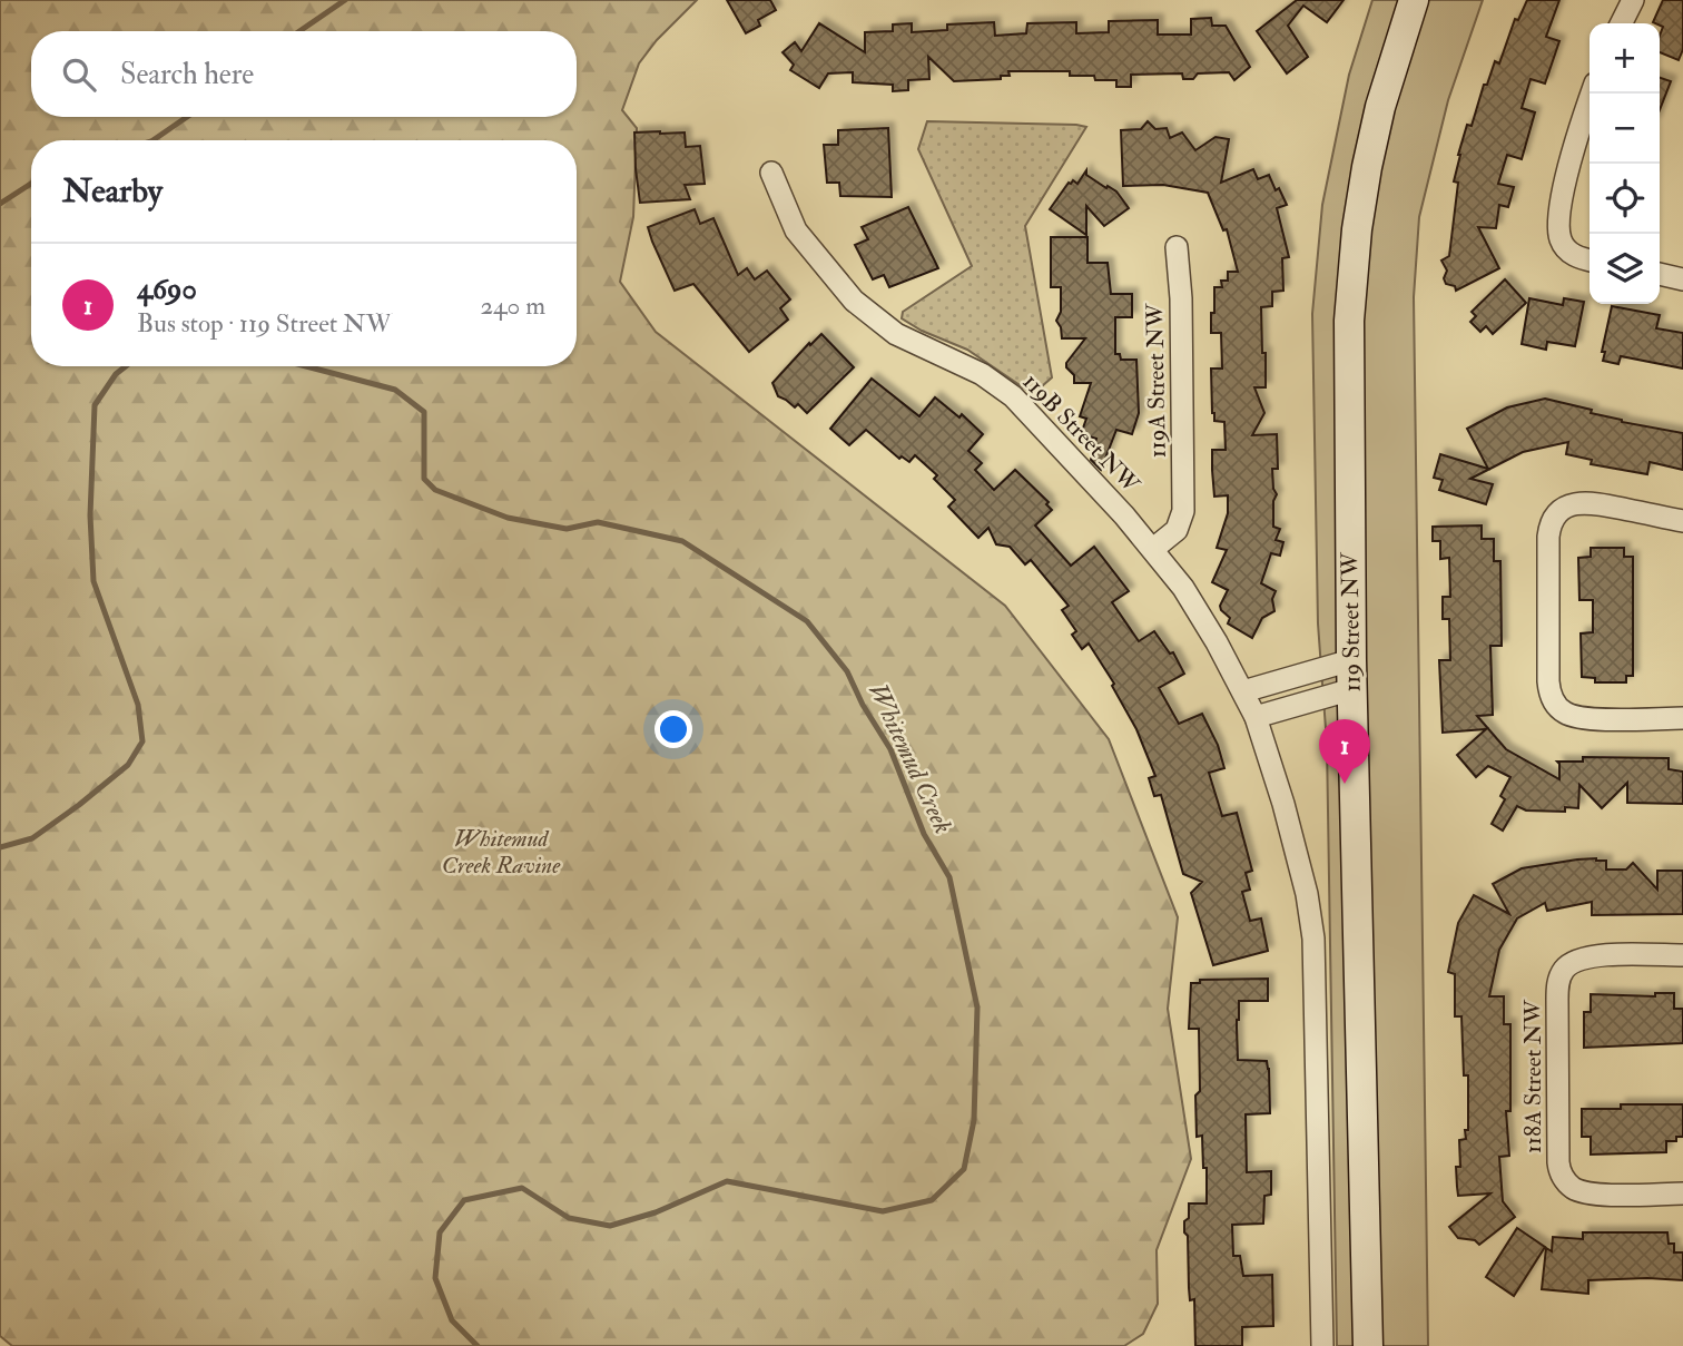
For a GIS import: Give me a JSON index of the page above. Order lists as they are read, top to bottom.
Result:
{
  "streets": {
    "street": [
      "119A Street NW",
      "119B Street NW",
      "119 Street NW",
      "118A Street NW"
    ]
  },
  "crossings": [
    ["119A Street NW", "119B Street NW"]
  ],
  "water": ["Whitemud Creek"],
  "parks": ["Whitemud Creek Ravine"],
  "page": {
    "map_buttons": ["+", "−"],
    "search": "Search here",
    "heading": "Nearby",
    "list": [
      {
        "mark": "1",
        "name": "4690",
        "note": "Bus stop · 119 Street NW",
        "value": "240 m"
      }
    ],
    "pins": "1"
  }
}
